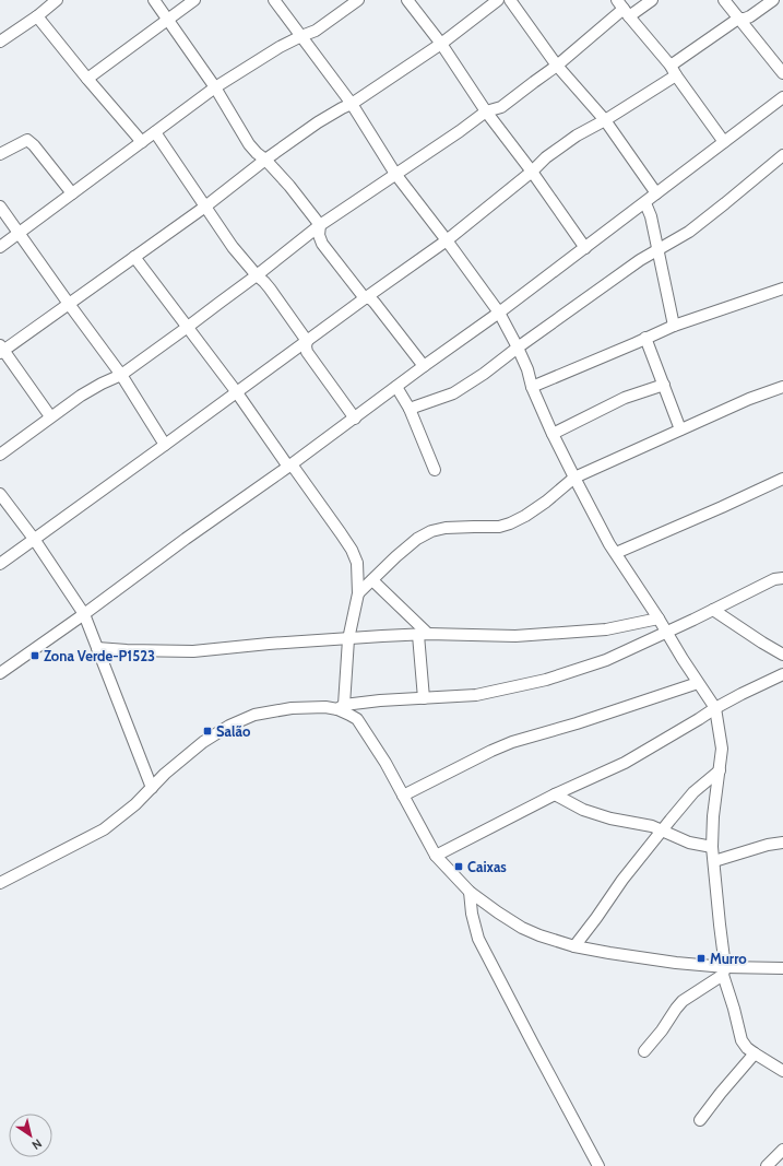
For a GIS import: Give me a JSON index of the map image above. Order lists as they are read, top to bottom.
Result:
{
  "places": {
    "transit": [
      "Zona Verde-P1523",
      "Salão",
      "Caixas",
      "Murro"
    ]
  },
  "north": "bottom right"
}
